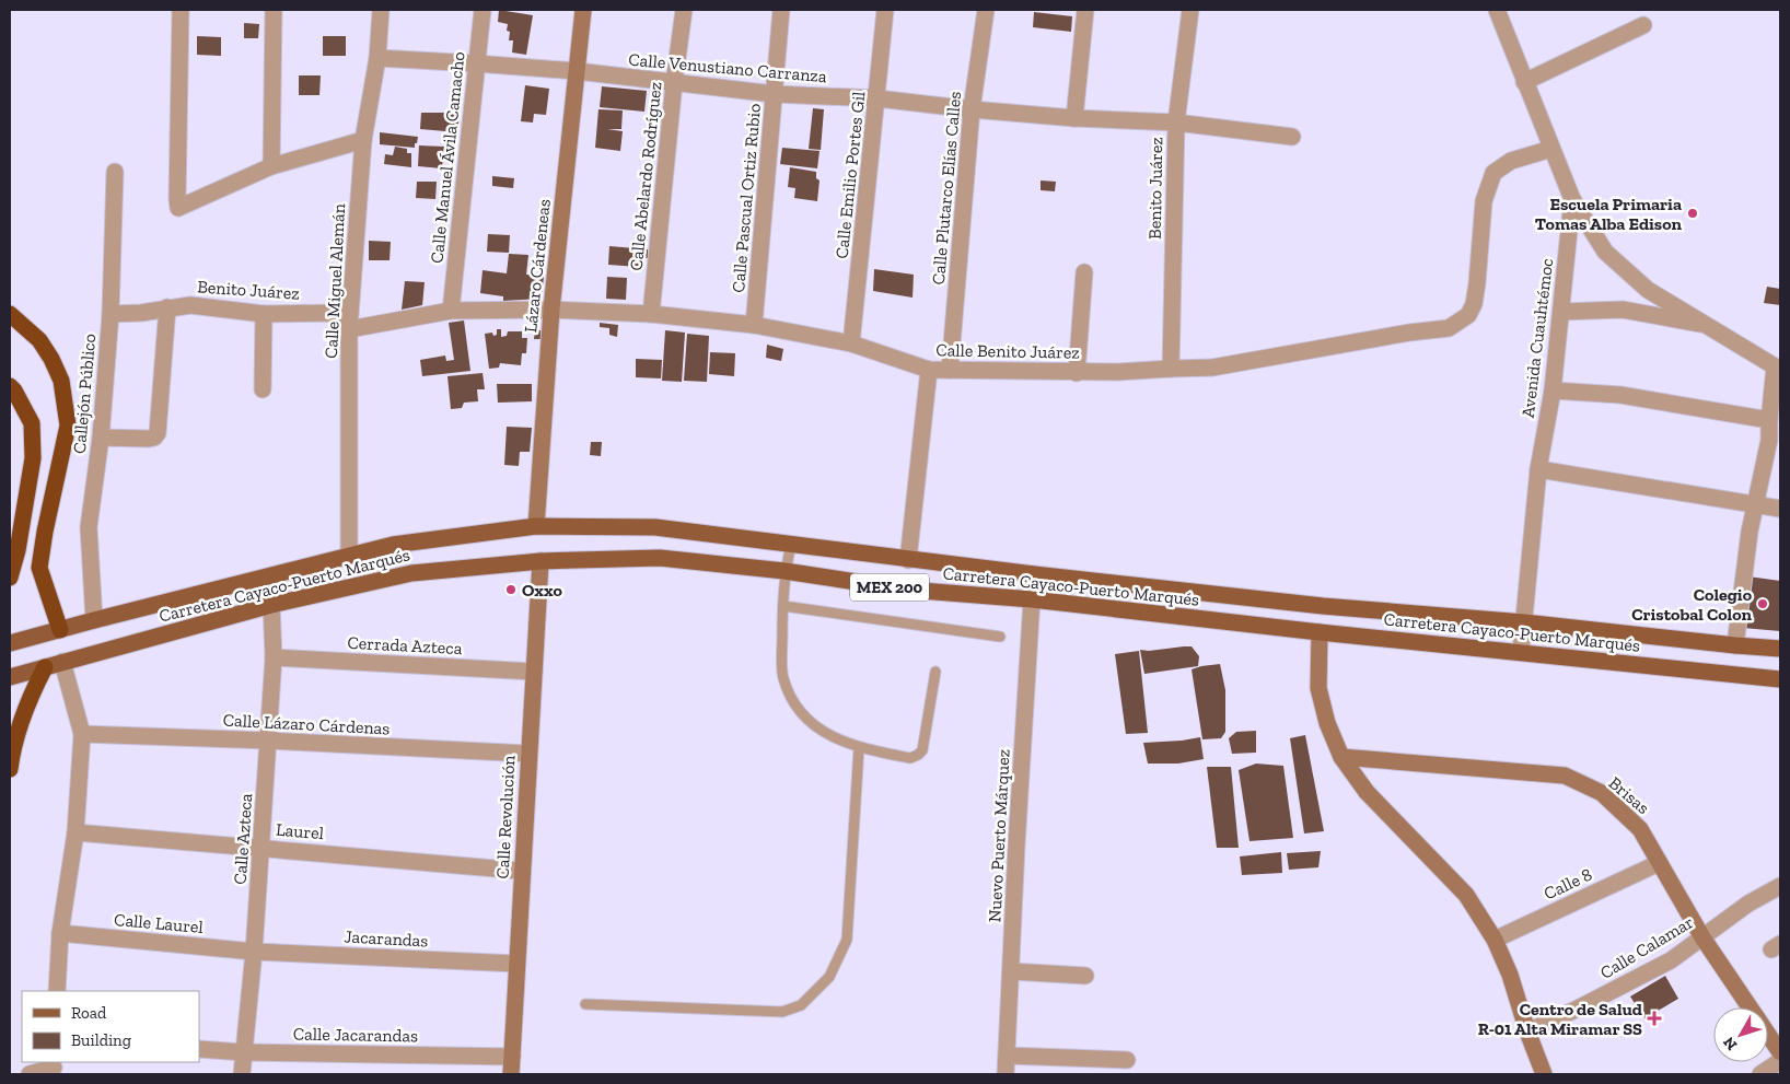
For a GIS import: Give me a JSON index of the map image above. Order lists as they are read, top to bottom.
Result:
{
  "streets": {
    "main road": ["Carretera Cayaco-Puerto Marqués", "MEX 200"],
    "street": [
      "Calle Venustiano Carranza",
      "Calle Manuel Ávila Camacho",
      "Calle Emilio Portes Gil",
      "Calle Abelardo Rodríguez",
      "Calle Plutarco Elías Calles",
      "Benito Juárez",
      "Calle Pascual Ortiz Rubio",
      "Lázaro Cárdeneas",
      "Calle Miguel Alemán",
      "Avenida Cuauhtémoc",
      "Calle Benito Juárez",
      "Callejón Público",
      "Cerrada Azteca",
      "Calle Lázaro Cárdenas",
      "Brisas",
      "Calle Revolución",
      "Laurel",
      "Nuevo Puerto Márquez",
      "Calle Azteca",
      "Calle 8",
      "Calle Laurel",
      "Jacarandas",
      "Calle Calamar",
      "Calle Jacarandas"
    ]
  },
  "crossings": [
    ["Calle Venustiano Carranza", "Calle Manuel Ávila Camacho"],
    ["Calle Venustiano Carranza", "Calle Emilio Portes Gil"],
    ["Calle Venustiano Carranza", "Calle Abelardo Rodríguez"],
    ["Calle Venustiano Carranza", "Calle Plutarco Elías Calles"],
    ["Calle Venustiano Carranza", "Benito Juárez"],
    ["Calle Venustiano Carranza", "Calle Pascual Ortiz Rubio"],
    ["Calle Venustiano Carranza", "Lázaro Cárdeneas"],
    ["Calle Venustiano Carranza", "Calle Miguel Alemán"],
    ["Calle Manuel Ávila Camacho", "Calle Benito Juárez"],
    ["Calle Emilio Portes Gil", "Calle Benito Juárez"],
    ["Calle Abelardo Rodríguez", "Calle Benito Juárez"],
    ["Calle Plutarco Elías Calles", "Calle Benito Juárez"],
    ["Benito Juárez", "Calle Miguel Alemán"],
    ["Benito Juárez", "Calle Benito Juárez"],
    ["Benito Juárez", "Callejón Público"],
    ["Calle Pascual Ortiz Rubio", "Calle Benito Juárez"],
    ["Lázaro Cárdeneas", "Calle Benito Juárez"],
    ["Lázaro Cárdeneas", "Carretera Cayaco-Puerto Marqués"],
    ["Calle Miguel Alemán", "Calle Benito Juárez"],
    ["Calle Miguel Alemán", "Carretera Cayaco-Puerto Marqués"],
    ["Avenida Cuauhtémoc", "Calle Benito Juárez"],
    ["Avenida Cuauhtémoc", "Carretera Cayaco-Puerto Marqués"],
    ["Callejón Público", "Carretera Cayaco-Puerto Marqués"],
    ["Carretera Cayaco-Puerto Marqués", "Calle Revolución"],
    ["Carretera Cayaco-Puerto Marqués", "Nuevo Puerto Márquez"],
    ["Carretera Cayaco-Puerto Marqués", "Calle Azteca"],
    ["Cerrada Azteca", "Calle Revolución"],
    ["Cerrada Azteca", "Calle Azteca"],
    ["Calle Lázaro Cárdenas", "Calle Revolución"],
    ["Calle Lázaro Cárdenas", "Calle Azteca"],
    ["Brisas", "Calle 8"],
    ["Brisas", "Calle Calamar"],
    ["Calle Revolución", "Laurel"],
    ["Calle Revolución", "Jacarandas"],
    ["Calle Revolución", "Calle Jacarandas"],
    ["Laurel", "Calle Azteca"],
    ["Calle Azteca", "Calle Laurel"],
    ["Calle Azteca", "Jacarandas"],
    ["Calle Azteca", "Calle Jacarandas"],
    ["Calle Laurel", "Jacarandas"]
  ],
  "places": {
    "other": ["Escuela Primaria Tomas Alba Edison", "Oxxo", "Colegio Cristobal Colon"],
    "health": ["Centro de Salud R-01 Alta Miramar SS"]
  },
  "legend": ["Road", "Building"],
  "north": "bottom left"
}
